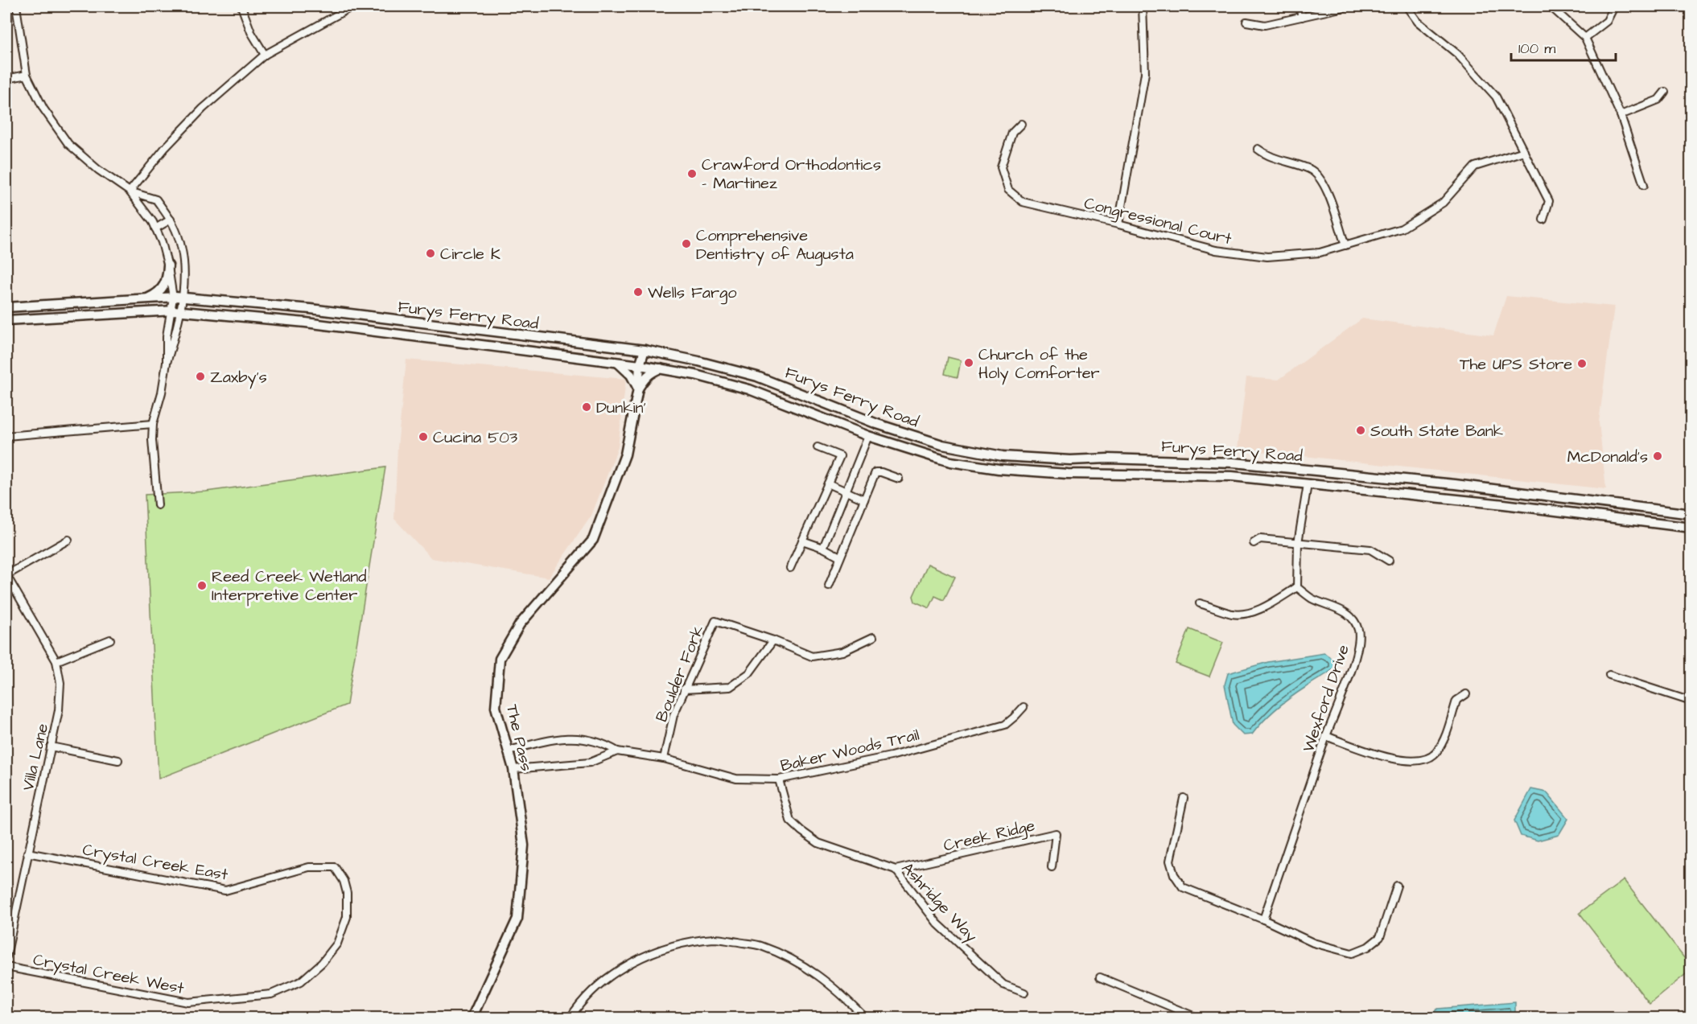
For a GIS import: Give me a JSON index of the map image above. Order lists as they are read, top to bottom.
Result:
{
  "streets": {
    "main road": ["Furys Ferry Road", "The Pass"],
    "street": [
      "Congressional Court",
      "Boulder Fork",
      "Wexford Drive",
      "Baker Woods Trail",
      "Villa Lane",
      "Creek Ridge",
      "Crystal Creek East",
      "Ashridge Way",
      "Crystal Creek West"
    ]
  },
  "crossings": [
    ["Furys Ferry Road", "The Pass"],
    ["Boulder Fork", "Baker Woods Trail"],
    ["The Pass", "Baker Woods Trail"],
    ["Baker Woods Trail", "Ashridge Way"],
    ["Villa Lane", "Crystal Creek East"],
    ["Creek Ridge", "Ashridge Way"],
    ["Crystal Creek East", "Crystal Creek West"]
  ],
  "places": [
    "Crawford Orthodontics - Martinez",
    "Comprehensive Dentistry of Augusta",
    "Circle K",
    "Wells Fargo",
    "Church of the Holy Comforter",
    "The UPS Store",
    "Zaxby's",
    "Dunkin'",
    "South State Bank",
    "Cucina 503",
    "McDonald's",
    "Reed Creek Wetland Interpretive Center"
  ],
  "scale_bar": "100 m"
}
